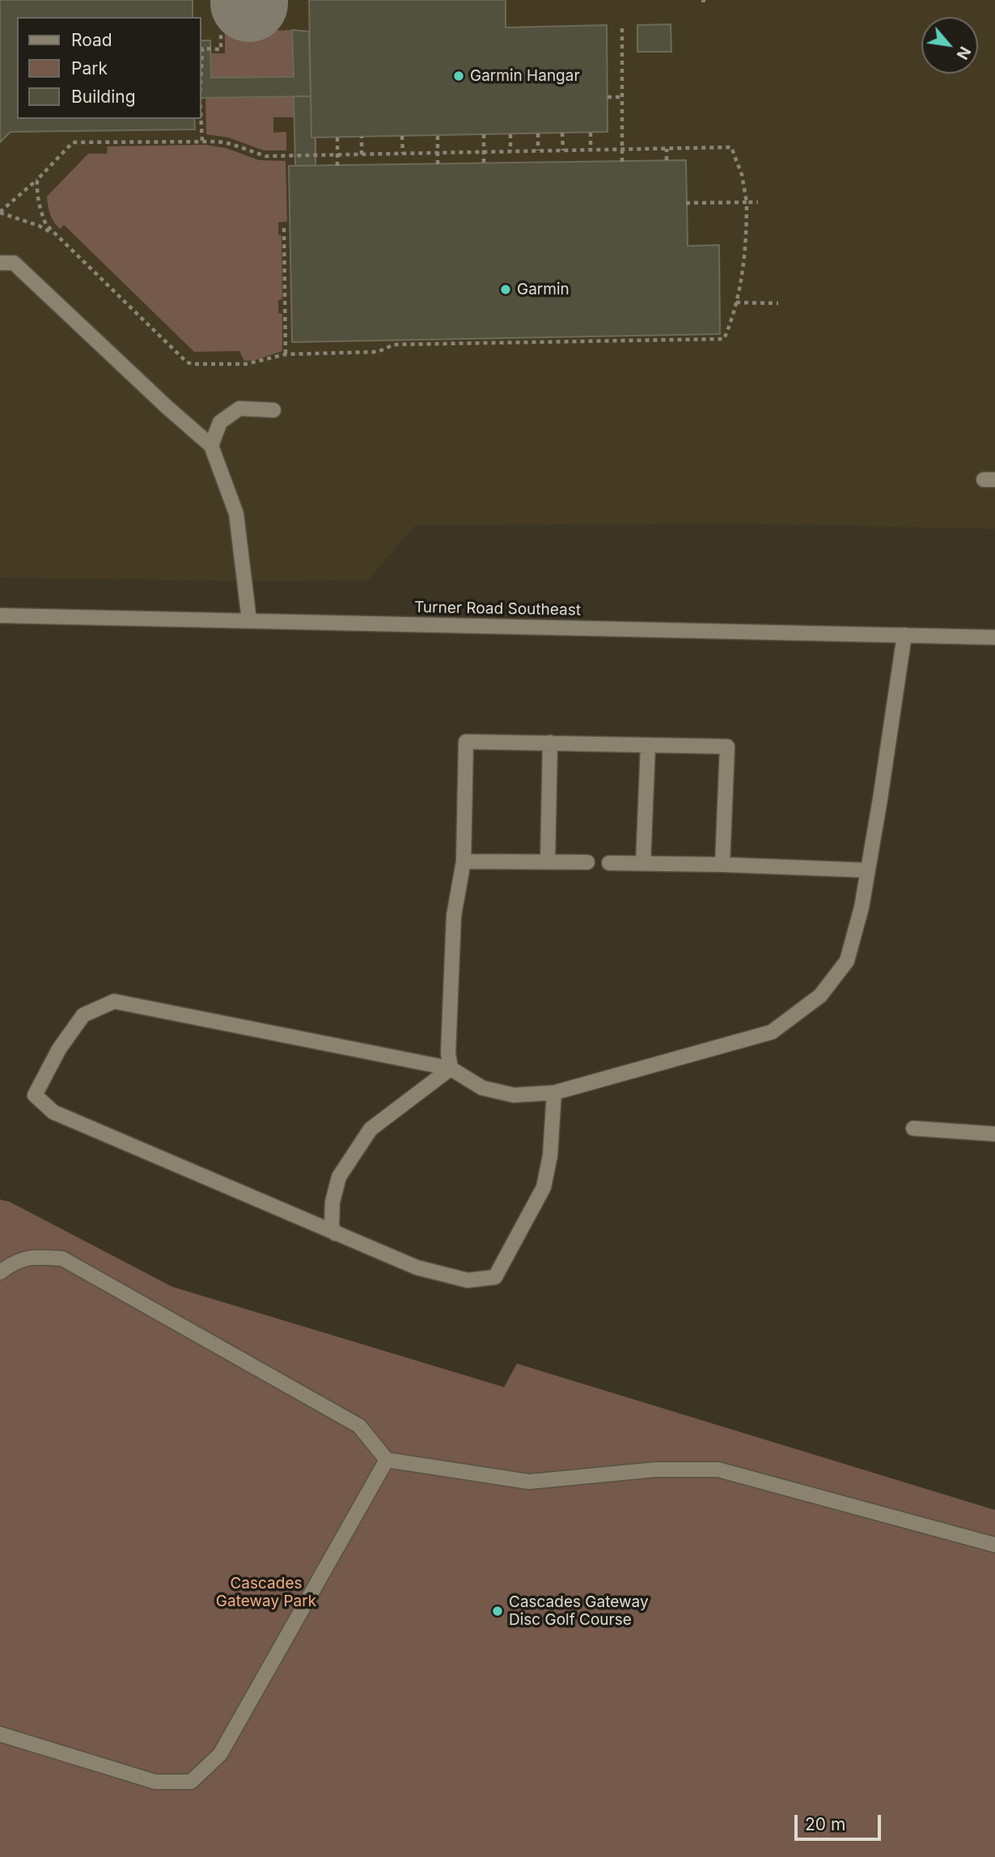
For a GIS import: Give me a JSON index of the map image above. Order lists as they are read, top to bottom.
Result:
{
  "streets": {
    "main road": ["Turner Road Southeast"]
  },
  "parks": ["Cascades Gateway Park"],
  "places": ["Garmin Hangar", "Garmin", "Cascades Gateway Disc Golf Course"],
  "legend": ["Road", "Park", "Building"],
  "scale_bar": "20 m",
  "north": "bottom right"
}
